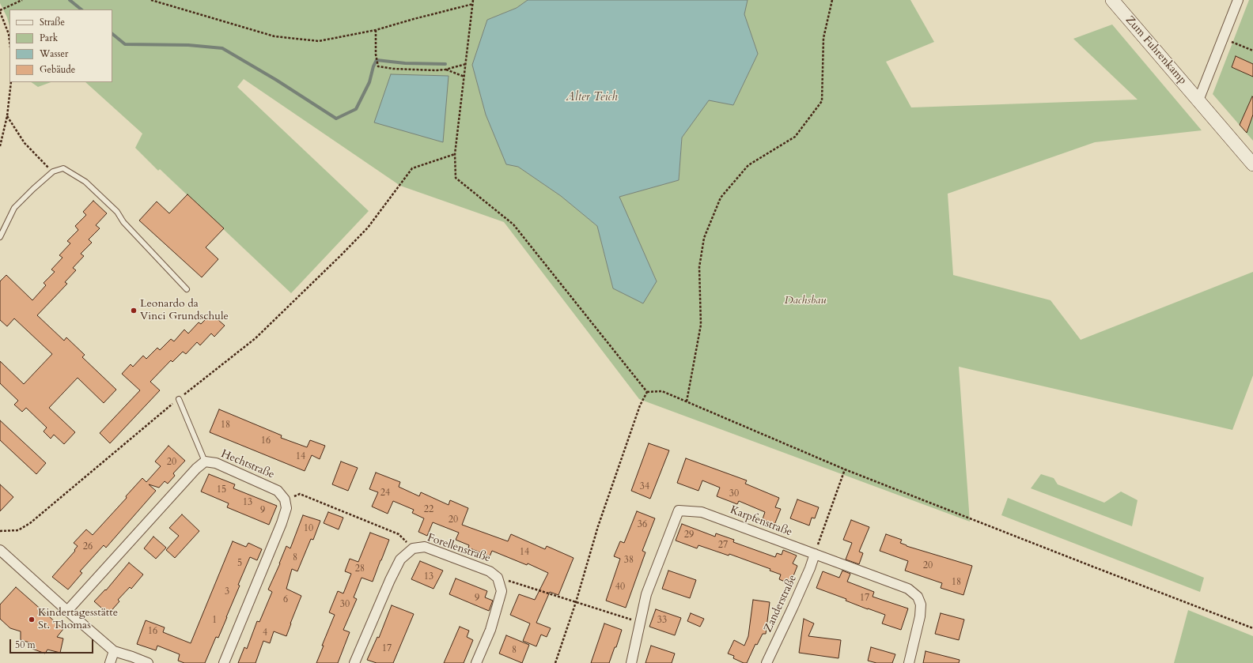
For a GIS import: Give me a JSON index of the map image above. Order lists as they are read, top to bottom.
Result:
{
  "streets": {
    "street": [
      "Zum Fuhrenkamp",
      "Hechtstraße",
      "Karpfenstraße",
      "Forellenstraße",
      "Zanderstraße"
    ]
  },
  "crossings": [
    ["Karpfenstraße", "Zanderstraße"]
  ],
  "water": ["Alter Teich"],
  "parks": ["Dachsbau"],
  "places": ["Leonardo da Vinci Grundschule", "Kindertagesstätte St. Thomas"],
  "house_numbers": [
    "18",
    "16",
    "14",
    "20",
    "34",
    "15",
    "24",
    "30",
    "13",
    "22",
    "9",
    "20",
    "36",
    "10",
    "29",
    "27",
    "26",
    "14",
    "8",
    "38",
    "5",
    "20",
    "28",
    "13",
    "18",
    "40",
    "3",
    "9",
    "17",
    "6",
    "30",
    "1",
    "33",
    "16",
    "4",
    "17",
    "8"
  ],
  "legend": [
    "Straße",
    "Park",
    "Wasser",
    "Gebäude"
  ],
  "scale_bar": "50 m"
}
